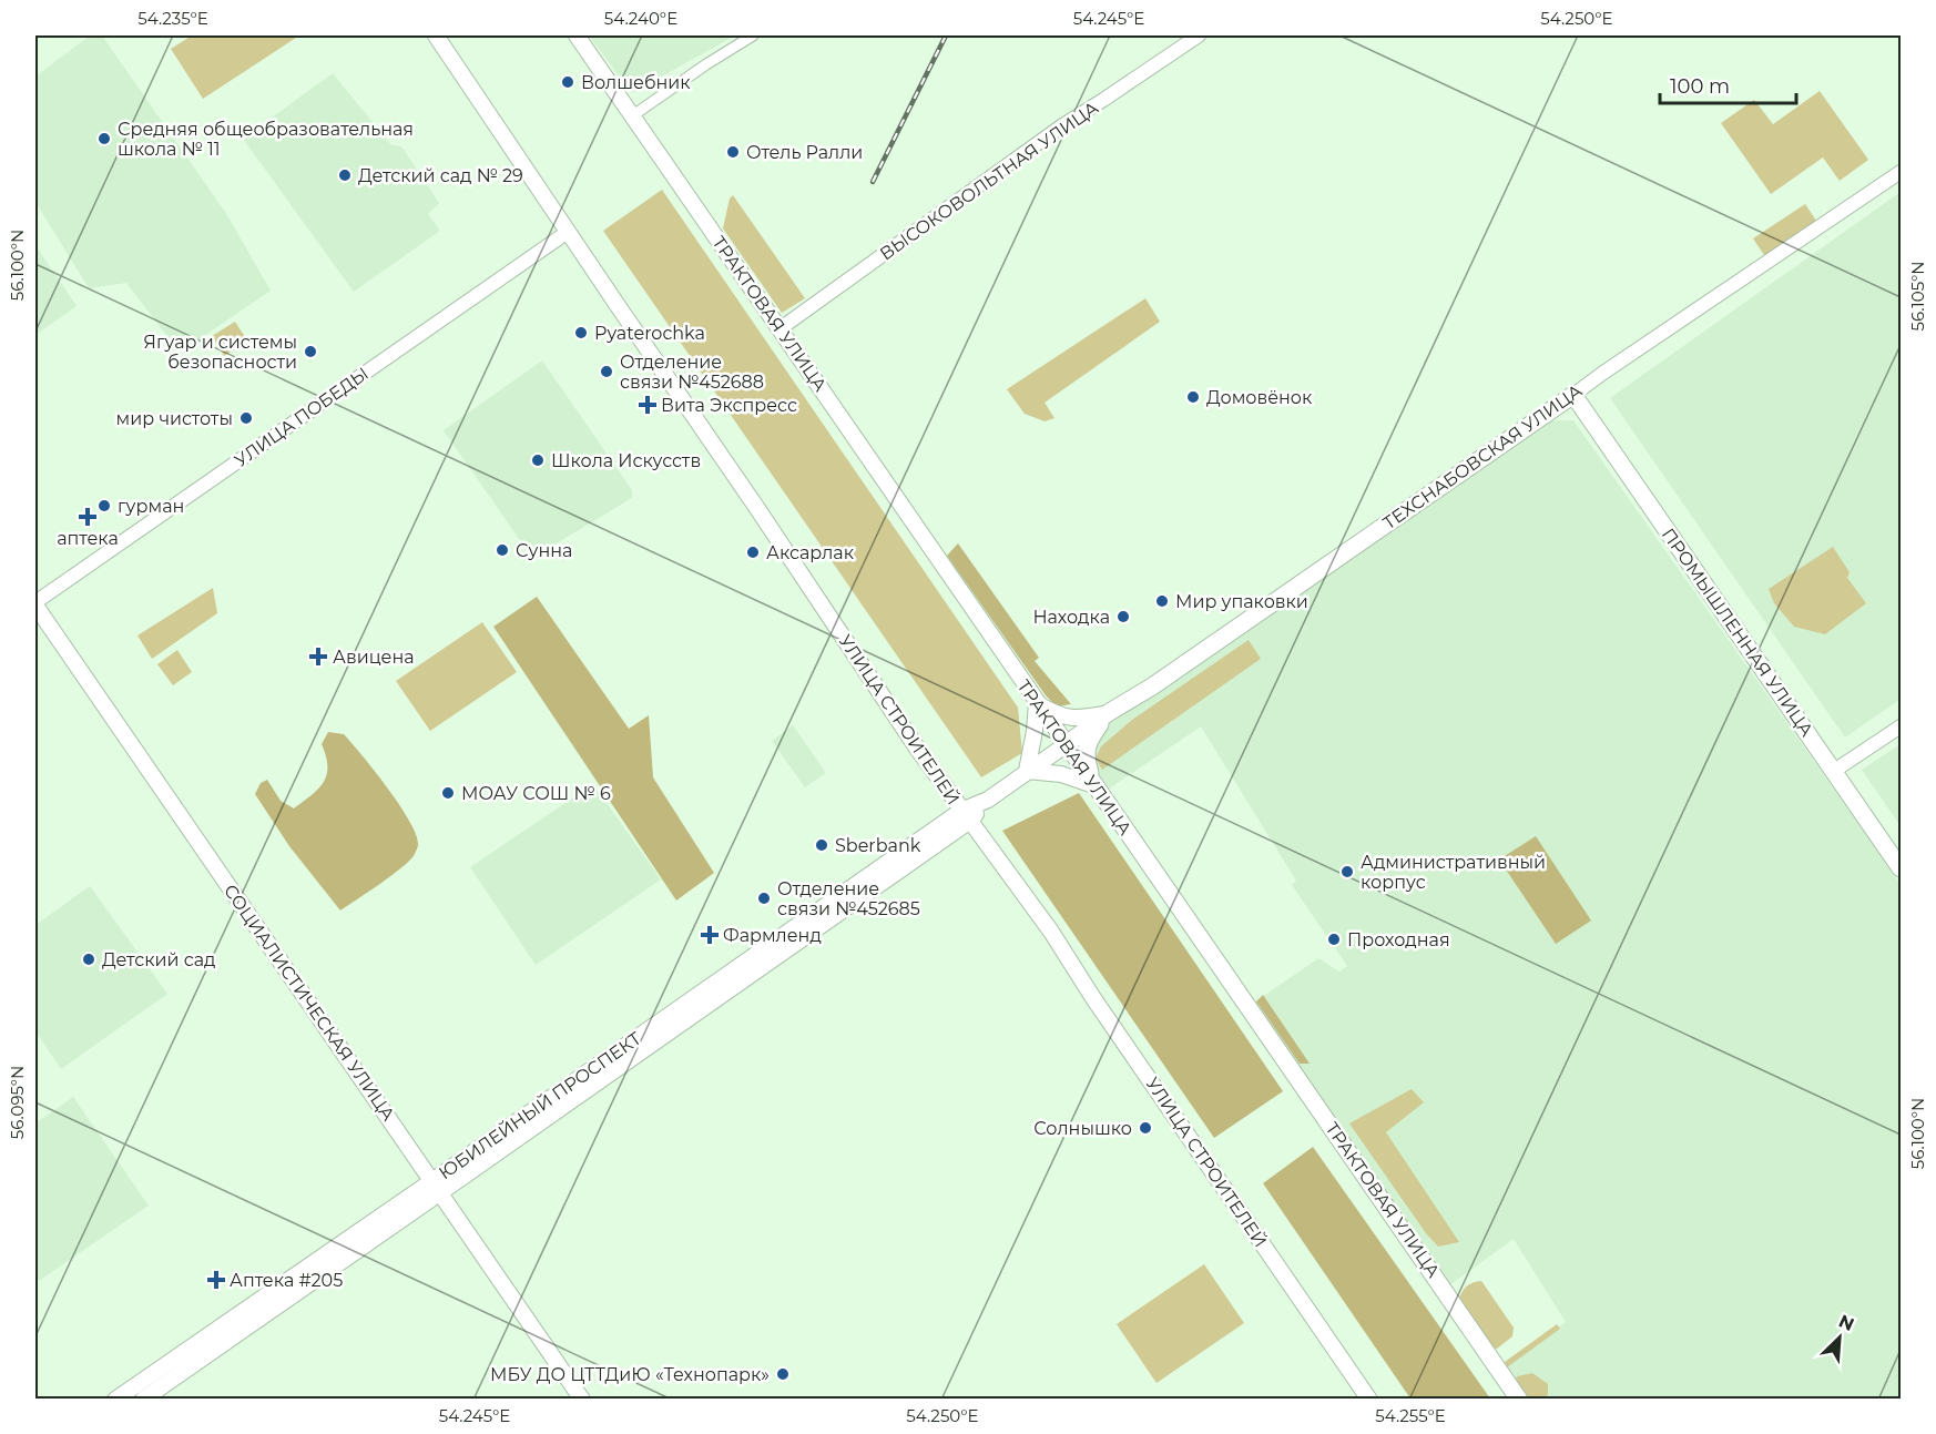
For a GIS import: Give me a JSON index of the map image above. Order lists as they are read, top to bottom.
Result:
{
  "streets": {
    "main road": [
      "ТРАКТОВАЯ УЛИЦА",
      "ТЕХСНАБОВСКАЯ УЛИЦА",
      "ПРОМЫШЛЕННАЯ УЛИЦА",
      "УЛИЦА СТРОИТЕЛЕЙ",
      "СОЦИАЛИСТИЧЕСКАЯ УЛИЦА",
      "ЮБИЛЕЙНЫЙ ПРОСПЕКТ"
    ],
    "street": ["ВЫСОКОВОЛЬТНАЯ УЛИЦА", "УЛИЦА ПОБЕДЫ"]
  },
  "crossings": [
    ["ВЫСОКОВОЛЬТНАЯ УЛИЦА", "ТРАКТОВАЯ УЛИЦА"],
    ["ТРАКТОВАЯ УЛИЦА", "ТЕХСНАБОВСКАЯ УЛИЦА"],
    ["УЛИЦА ПОБЕДЫ", "УЛИЦА СТРОИТЕЛЕЙ"],
    ["УЛИЦА ПОБЕДЫ", "СОЦИАЛИСТИЧЕСКАЯ УЛИЦА"],
    ["ТЕХСНАБОВСКАЯ УЛИЦА", "ПРОМЫШЛЕННАЯ УЛИЦА"],
    ["СОЦИАЛИСТИЧЕСКАЯ УЛИЦА", "ЮБИЛЕЙНЫЙ ПРОСПЕКТ"]
  ],
  "places": {
    "other": [
      "Волшебник",
      "Средняя общеобразовательная школа № 11",
      "Отель Ралли",
      "Детский сад № 29",
      "Pyaterochka",
      "Ягуар и системы безопасности",
      "Отделение связи №452688",
      "Домовёнок",
      "мир чистоты",
      "Школа Искусств",
      "гурман",
      "Сунна",
      "Аксарлак",
      "Мир упаковки",
      "Находка",
      "МОАУ СОШ № 6",
      "Sberbank",
      "Административный корпус",
      "Отделение связи №452685",
      "Проходная",
      "Детский сад",
      "Солнышко",
      "МБУ ДО ЦТТДиЮ «Технопарк»"
    ],
    "health": [
      "Вита Экспресс",
      "аптека",
      "Авицена",
      "Фармленд",
      "Аптека #205"
    ]
  },
  "scale_bar": "100 m",
  "north": "top right",
  "coordinates": [
    "54.235°E",
    "54.240°E",
    "54.245°E",
    "54.250°E",
    "56.100°N",
    "56.105°N",
    "56.095°N",
    "54.255°E"
  ]
}
